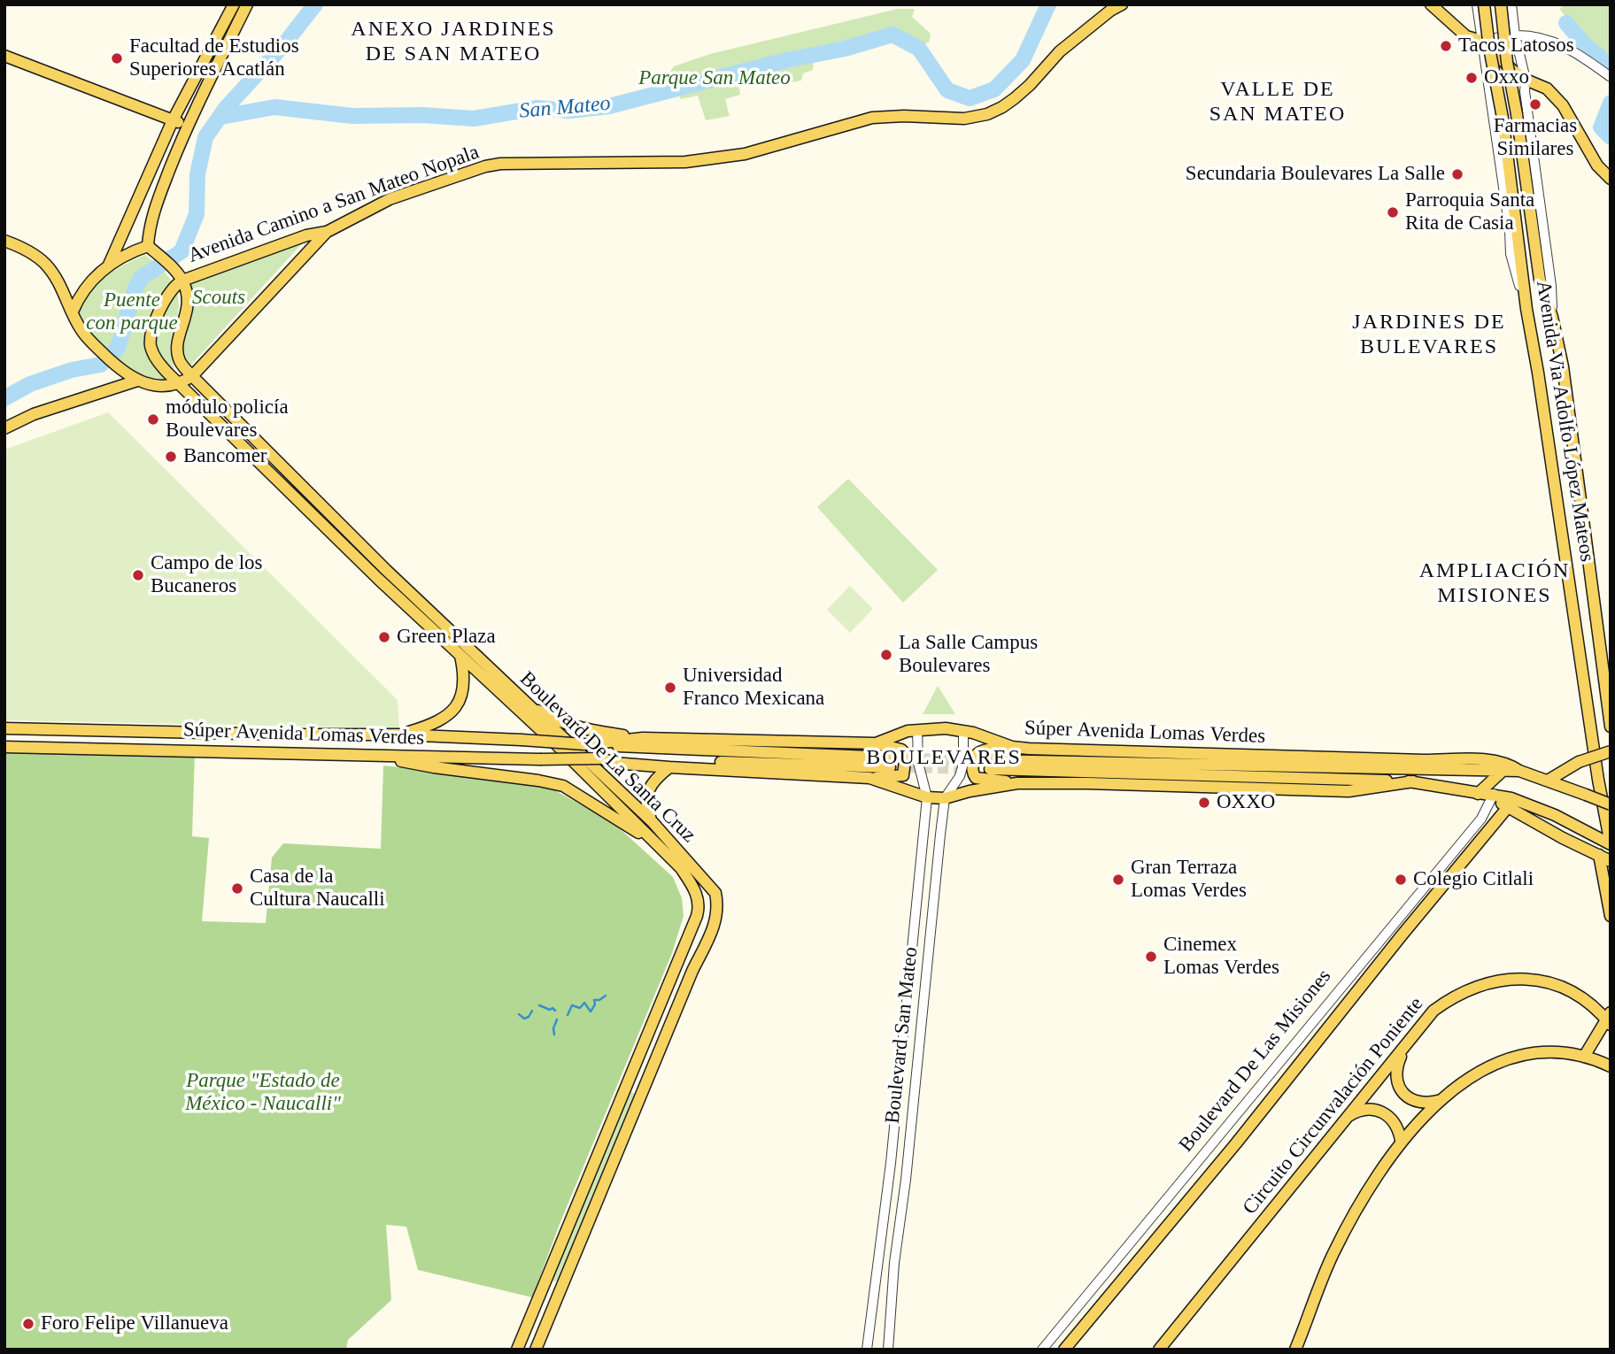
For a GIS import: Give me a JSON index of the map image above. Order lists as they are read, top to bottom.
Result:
{
  "streets": {
    "main road": [
      "Avenida Camino a San Mateo Nopala",
      "Avenida Via Adolfo López Mateos",
      "Súper Avenida Lomas Verdes",
      "Boulevard De La Santa Cruz",
      "Boulevard De Las Misiones",
      "Circuito Circunvalación Poniente"
    ],
    "street": ["Boulevard San Mateo"]
  },
  "crossings": [
    ["Avenida Camino a San Mateo Nopala", "Boulevard De La Santa Cruz"],
    ["Avenida Via Adolfo López Mateos", "Súper Avenida Lomas Verdes"],
    ["Súper Avenida Lomas Verdes", "Boulevard San Mateo"],
    ["Súper Avenida Lomas Verdes", "Boulevard De Las Misiones"]
  ],
  "districts": [
    "ANEXO JARDINES DE SAN MATEO",
    "VALLE DE SAN MATEO",
    "JARDINES DE BULEVARES",
    "AMPLIACIÓN MISIONES",
    "BOULEVARES"
  ],
  "water": ["San Mateo"],
  "parks": [
    "Parque San Mateo",
    "Scouts",
    "Puente con parque",
    "Parque \"Estado de México - Naucalli\""
  ],
  "places": [
    "Tacos Latosos",
    "Facultad de Estudios Superiores Acatlán",
    "Oxxo",
    "Farmacias Similares",
    "Secundaria Boulevares La Salle",
    "Parroquia Santa Rita de Casia",
    "módulo policía Boulevares",
    "Bancomer",
    "Campo de los Bucaneros",
    "Green Plaza",
    "La Salle Campus Boulevares",
    "Universidad Franco Mexicana",
    "OXXO",
    "Gran Terraza Lomas Verdes",
    "Colegio Citlali",
    "Casa de la Cultura Naucalli",
    "Cinemex Lomas Verdes",
    "Foro Felipe Villanueva"
  ]
}
